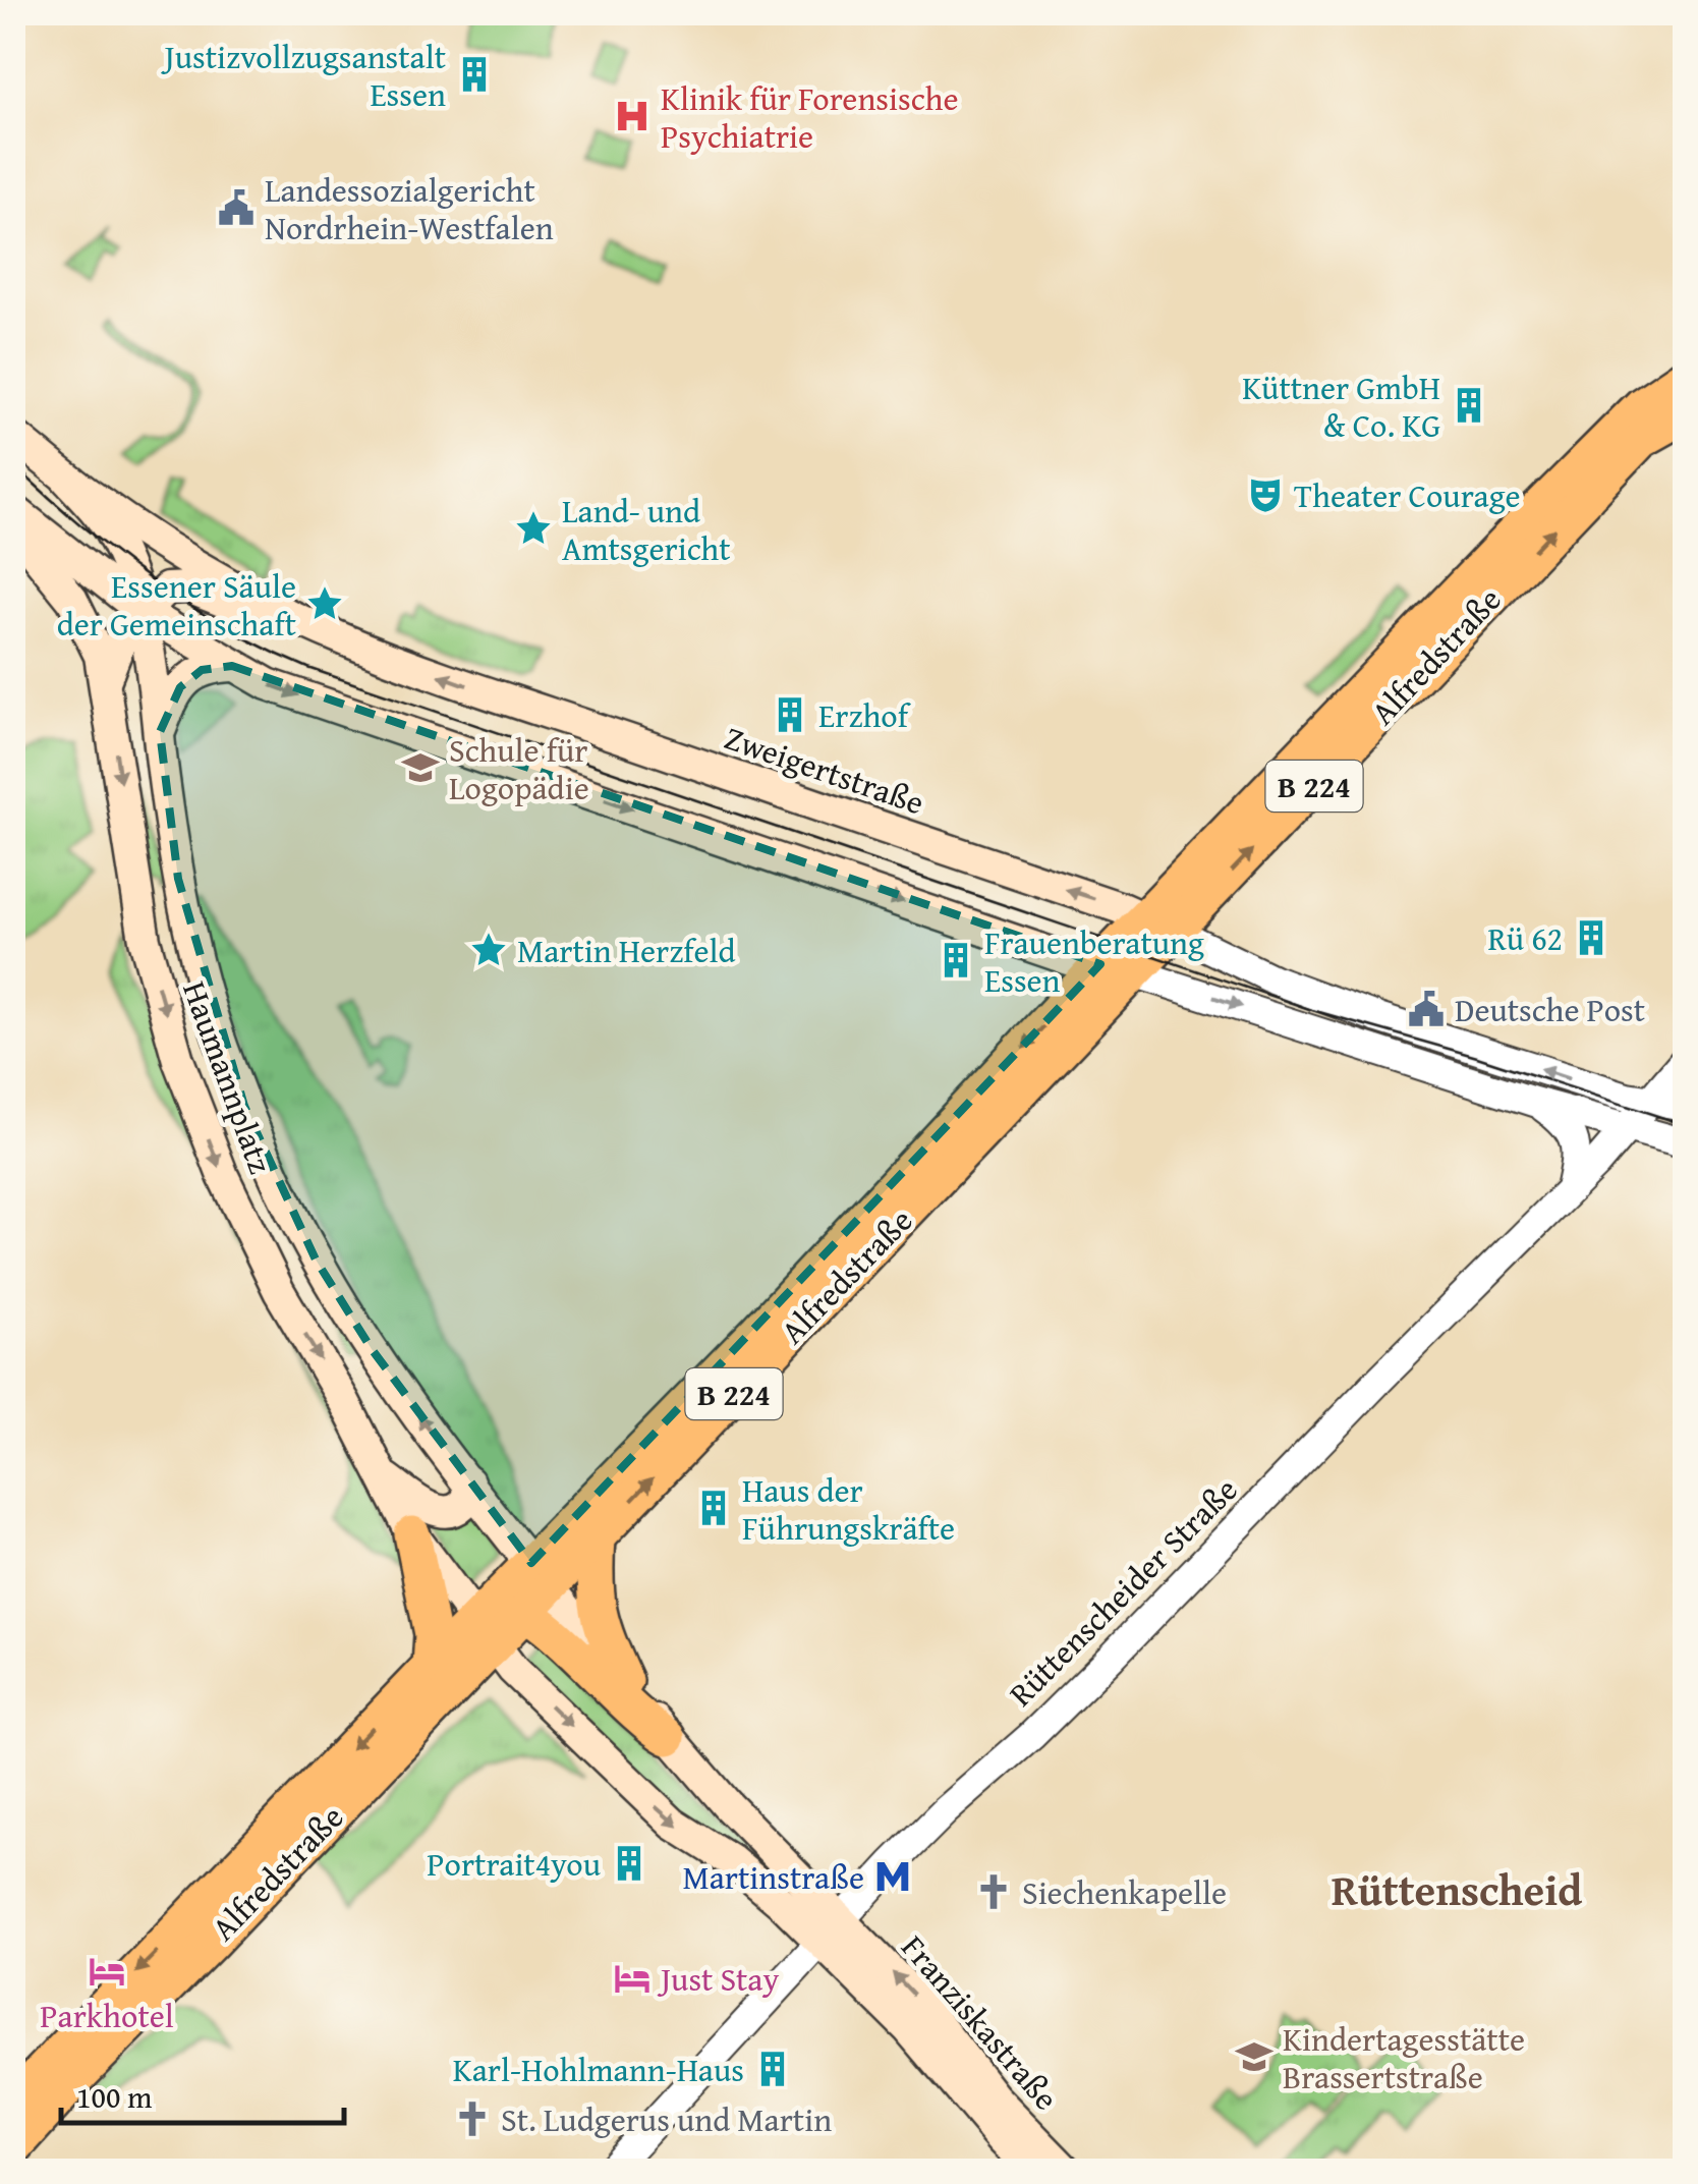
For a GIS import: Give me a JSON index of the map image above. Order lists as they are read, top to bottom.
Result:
{
  "streets": {
    "main road": [
      "Alfredstraße",
      "Zweigertstraße",
      "B 224",
      "Haumannplatz",
      "Franziskastraße"
    ],
    "street": ["Rüttenscheider Straße"]
  },
  "crossings": [
    ["Alfredstraße", "Zweigertstraße"],
    ["Alfredstraße", "Haumannplatz"],
    ["Zweigertstraße", "Haumannplatz"],
    ["Zweigertstraße", "Rüttenscheider Straße"],
    ["Rüttenscheider Straße", "Franziskastraße"]
  ],
  "districts": ["Rüttenscheid"],
  "places": {
    "building": [
      "Justizvollzugsanstalt Essen",
      "Küttner GmbH & Co. KG",
      "Erzhof",
      "Rü 62",
      "Frauenberatung Essen",
      "Haus der Führungskräfte",
      "Portrait4you",
      "Karl-Hohlmann-Haus"
    ],
    "hospital": ["Klinik für Forensische Psychiatrie"],
    "public building": ["Landessozialgericht Nordrhein-Westfalen", "Deutsche Post"],
    "theatre": ["Theater Courage"],
    "place": ["Land- und Amtsgericht", "Essener Säule der Gemeinschaft", "Martin Herzfeld"],
    "school or university": ["Schule für Logopädie", "Kindertagesstätte Brassertstraße"],
    "metro station": ["Martinstraße"],
    "church": ["Siechenkapelle", "St. Ludgerus und Martin"],
    "hotel": ["Parkhotel", "Just Stay"]
  },
  "scale_bar": "100 m"
}
